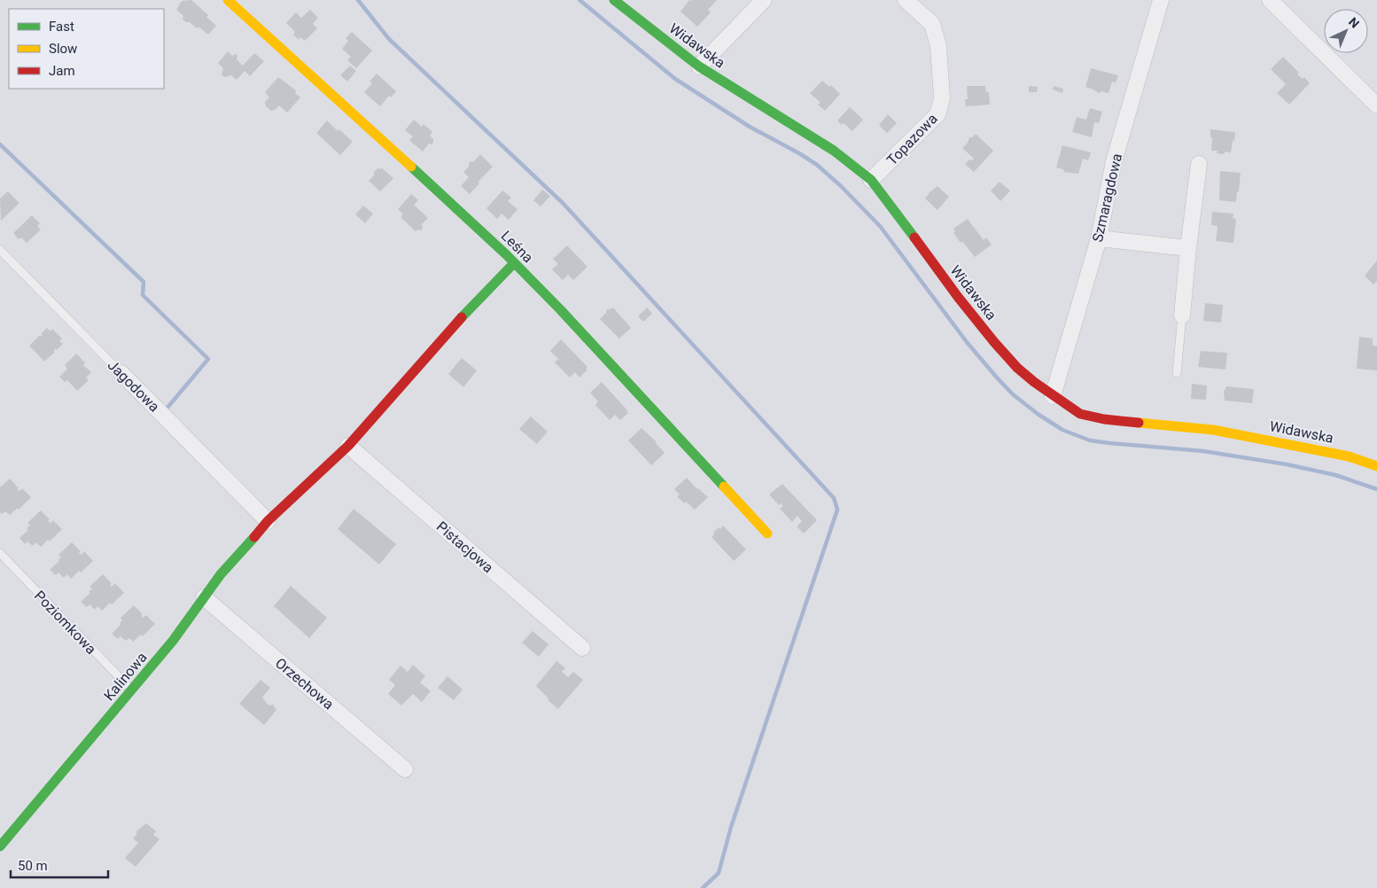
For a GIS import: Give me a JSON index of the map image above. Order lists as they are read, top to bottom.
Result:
{
  "streets": {
    "street": [
      "Widawska",
      "Topazowa",
      "Szmaragdowa",
      "Leśna",
      "Jagodowa",
      "Pistacjowa",
      "Kalinowa",
      "Orzechowa"
    ],
    "lane": ["Poziomkowa"]
  },
  "crossings": [
    ["Widawska", "Topazowa"],
    ["Widawska", "Szmaragdowa"],
    ["Leśna", "Kalinowa"],
    ["Jagodowa", "Kalinowa"],
    ["Pistacjowa", "Kalinowa"],
    ["Poziomkowa", "Kalinowa"],
    ["Kalinowa", "Orzechowa"]
  ],
  "legend": ["Fast", "Slow", "Jam"],
  "scale_bar": "50 m",
  "north": "top right"
}
